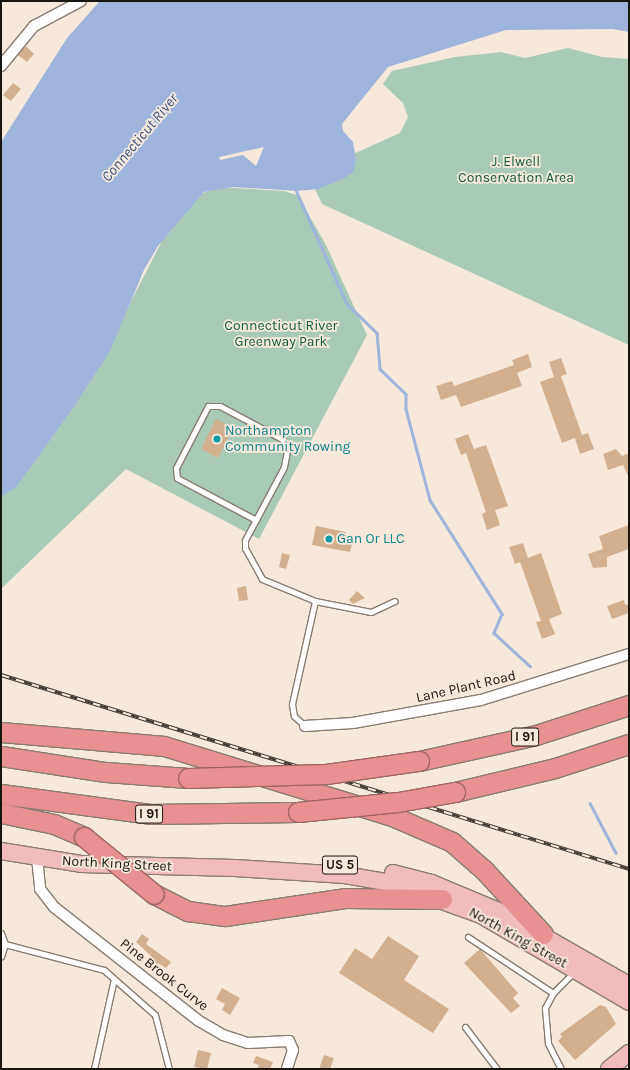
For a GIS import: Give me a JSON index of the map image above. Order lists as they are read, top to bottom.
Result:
{
  "streets": {
    "highway": ["I 91"],
    "main road": ["North King Street", "US 5"],
    "street": ["Lane Plant Road", "Pine Brook Curve"]
  },
  "crossings": [
    ["North King Street", "Pine Brook Curve"]
  ],
  "water": ["Connecticut River"],
  "parks": ["J. Elwell Conservation Area", "Connecticut River Greenway Park"],
  "places": ["Northampton Community Rowing", "Gan Or LLC"]
}
